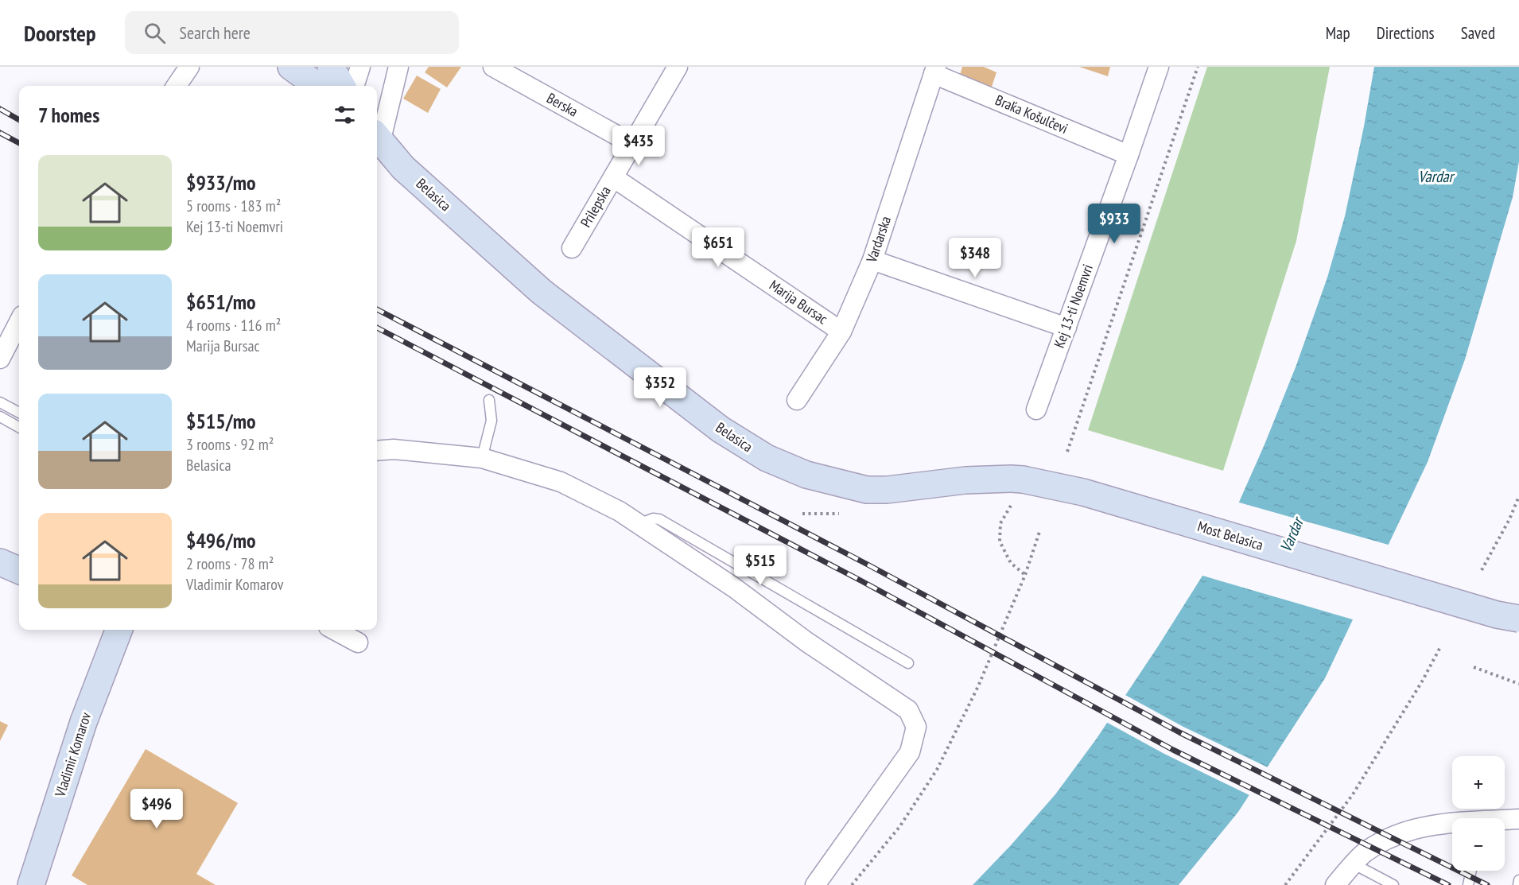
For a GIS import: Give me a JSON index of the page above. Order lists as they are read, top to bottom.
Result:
{
  "streets": {
    "street": [
      "Berska",
      "Braḱa Košulčevi",
      "Belasica",
      "Prilepska",
      "Vardarska",
      "Marija Bursac",
      "Kej 13-ti Noemvri",
      "Most Belasica",
      "Vladimir Komarov"
    ]
  },
  "crossings": [
    ["Berska", "Prilepska"],
    ["Braḱa Košulčevi", "Vardarska"],
    ["Braḱa Košulčevi", "Kej 13-ti Noemvri"],
    ["Belasica", "Most Belasica"],
    ["Prilepska", "Marija Bursac"],
    ["Vardarska", "Marija Bursac"]
  ],
  "water": ["Vardar"],
  "page": {
    "header": "Doorstep",
    "search": "Search here",
    "nav": ["Map", "Directions", "Saved"],
    "heading": "7 homes",
    "price": [
      "$435",
      "$933",
      "$651",
      "$348",
      "$352",
      "$515",
      "$496"
    ],
    "list": [
      {
        "name": "$933/mo",
        "note": "5 rooms · 183 m² · Kej 13-ti Noemvri"
      },
      {
        "name": "$651/mo",
        "note": "4 rooms · 116 m² · Marija Bursac"
      },
      {
        "name": "$515/mo",
        "note": "3 rooms · 92 m² · Belasica"
      },
      {
        "name": "$496/mo",
        "note": "2 rooms · 78 m² · Vladimir Komarov"
      }
    ],
    "map_buttons": ["+", "−"]
  }
}
